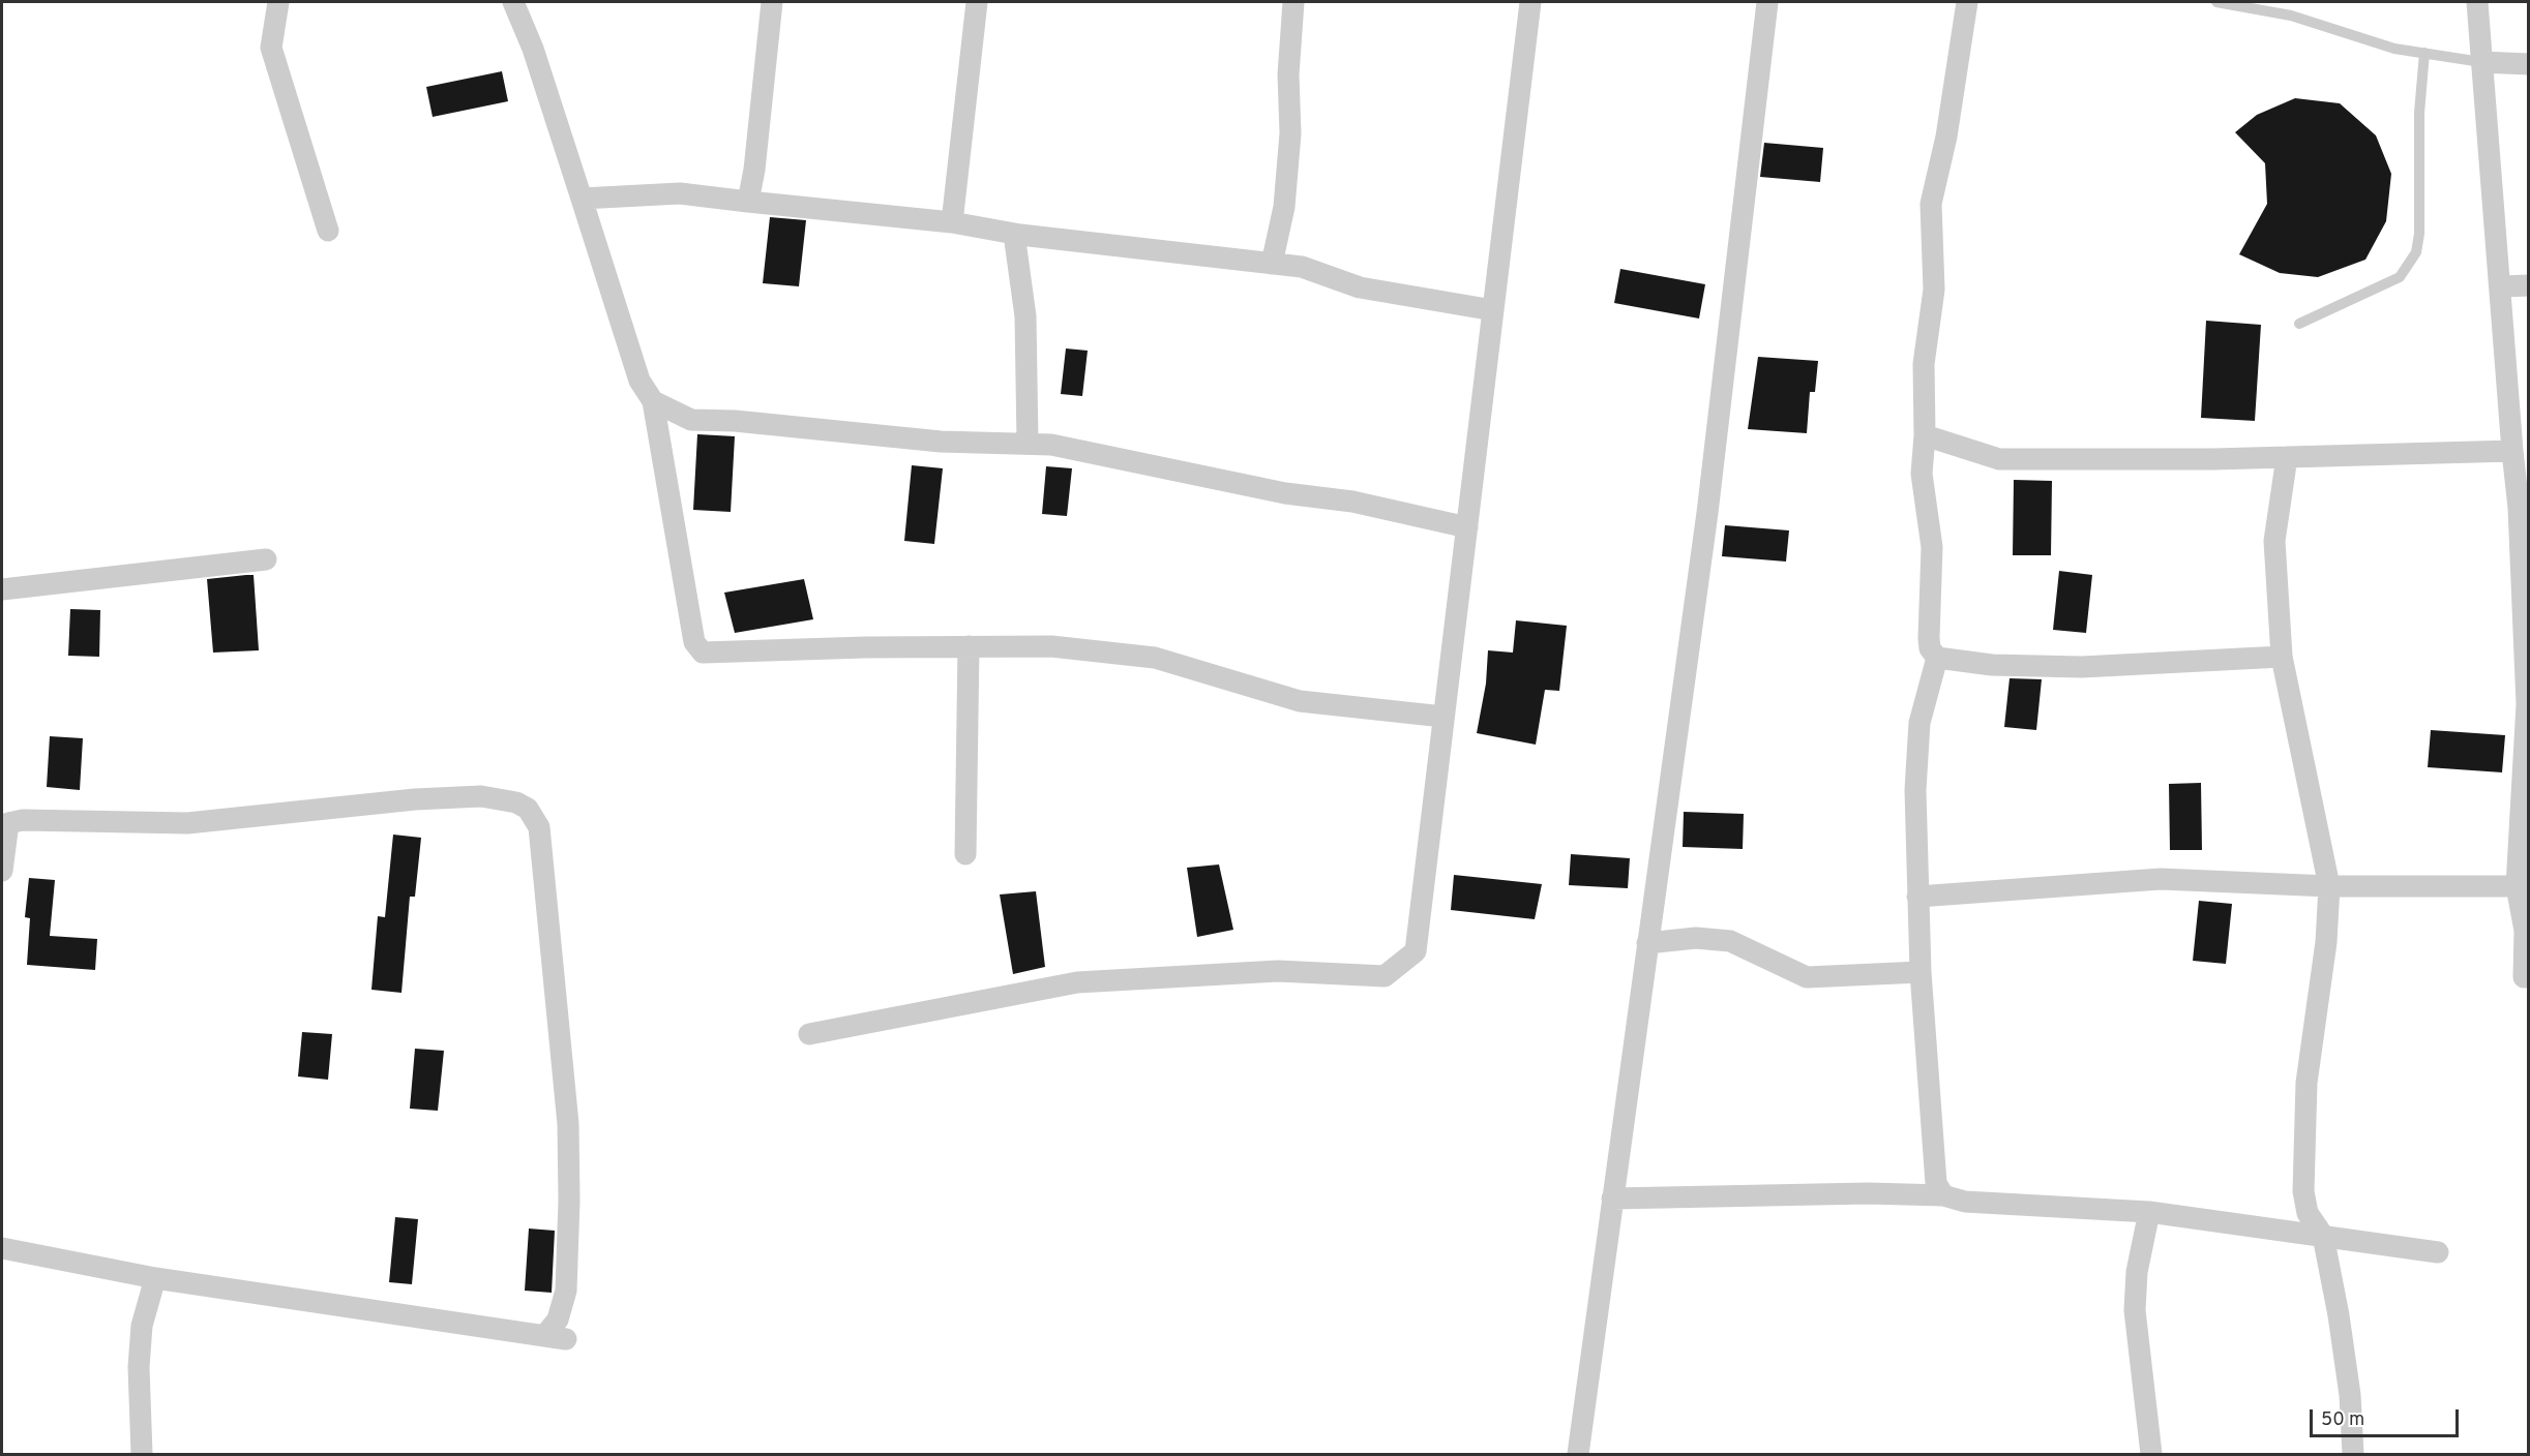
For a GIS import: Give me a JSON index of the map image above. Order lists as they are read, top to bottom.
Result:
{
  "scale_bar": "50 m"
}
